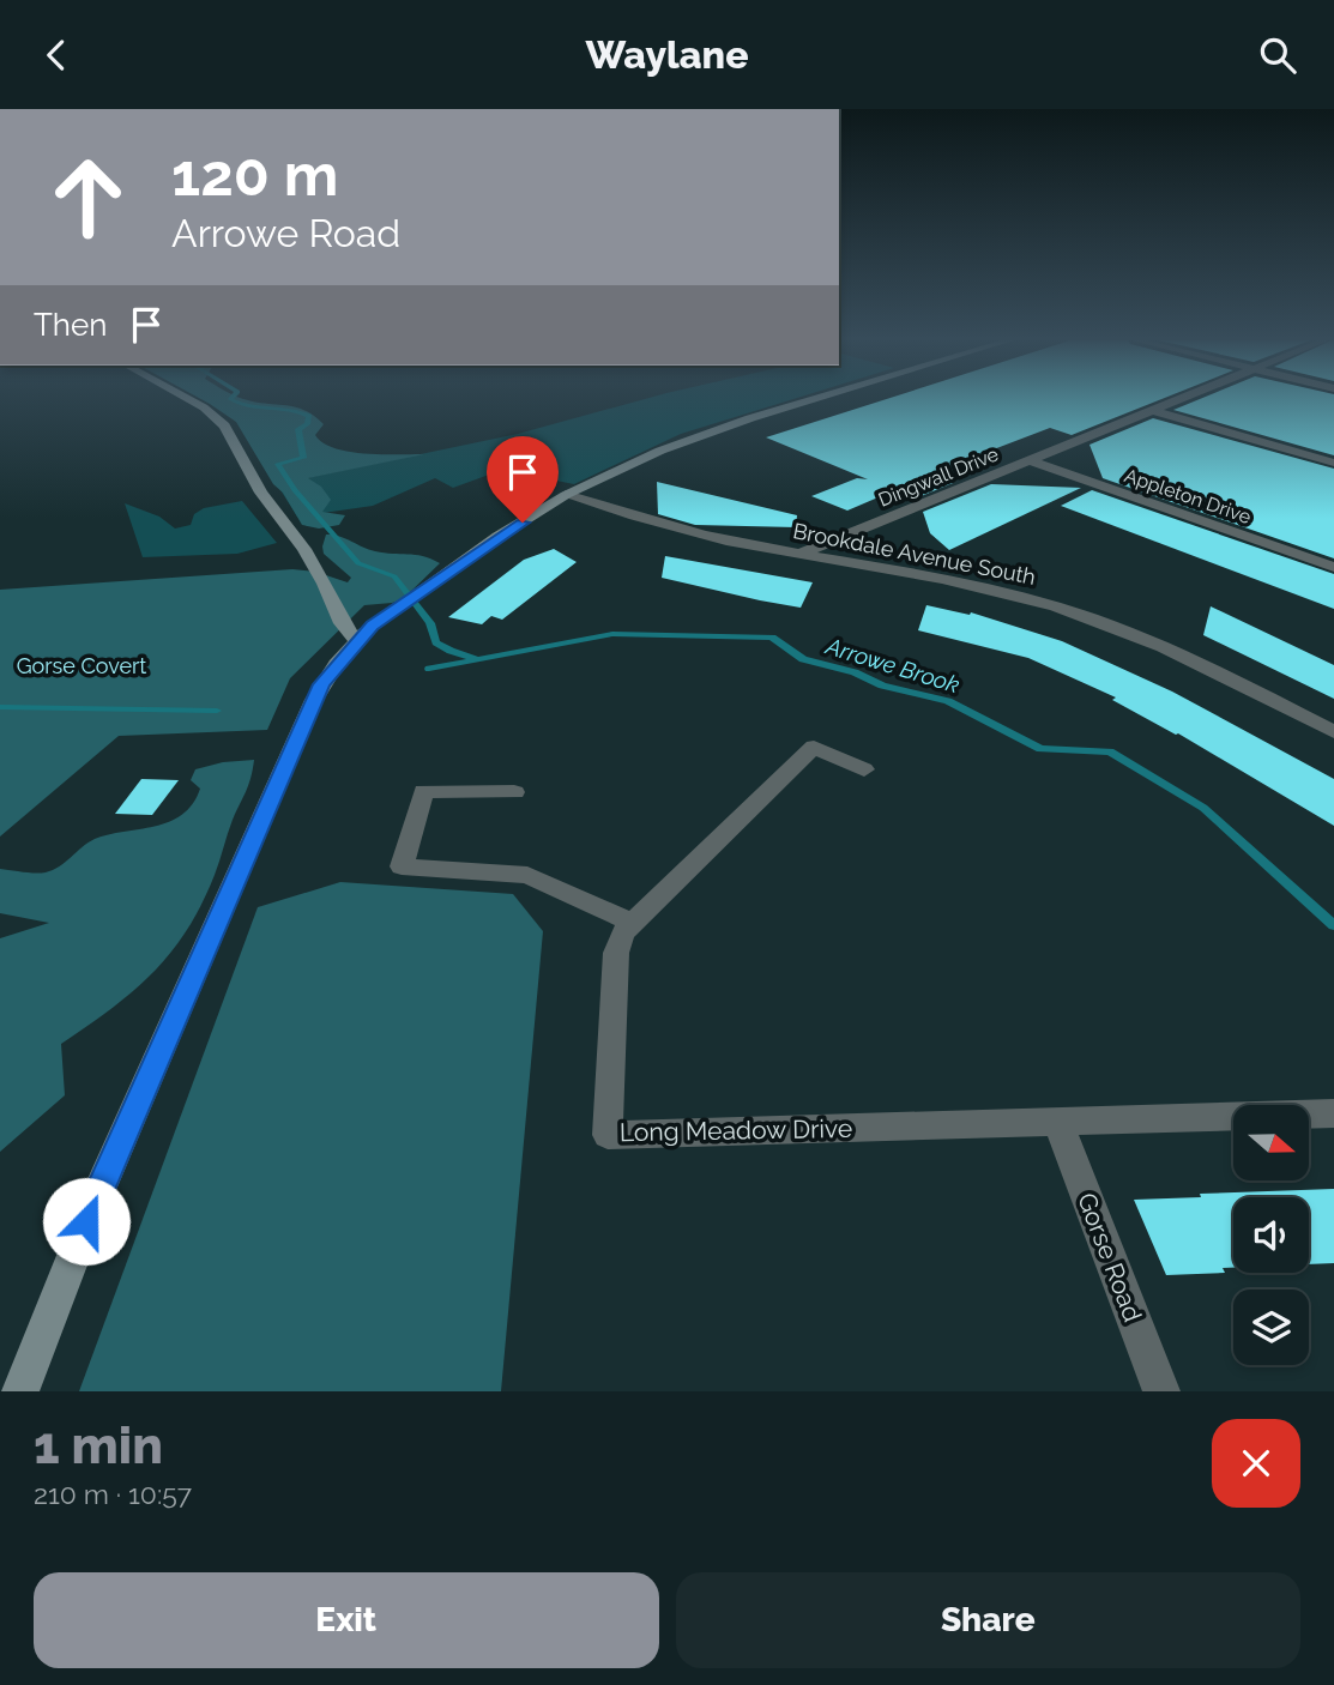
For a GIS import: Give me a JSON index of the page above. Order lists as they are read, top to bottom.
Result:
{
  "streets": {
    "street": [
      "Dingwall Drive",
      "Appleton Drive",
      "Brookdale Avenue South",
      "Long Meadow Drive",
      "Gorse Road"
    ]
  },
  "crossings": [
    ["Dingwall Drive", "Appleton Drive"],
    ["Dingwall Drive", "Brookdale Avenue South"],
    ["Long Meadow Drive", "Gorse Road"]
  ],
  "water": ["Arrowe Brook"],
  "parks": ["Gorse Covert"],
  "north": "right",
  "page": {
    "header": "Waylane",
    "turn": ["120 m", "Arrowe Road"],
    "then": "Then",
    "heading": ["1 min", "210 m · 10:57"],
    "buttons": ["Exit", "Share"]
  }
}
